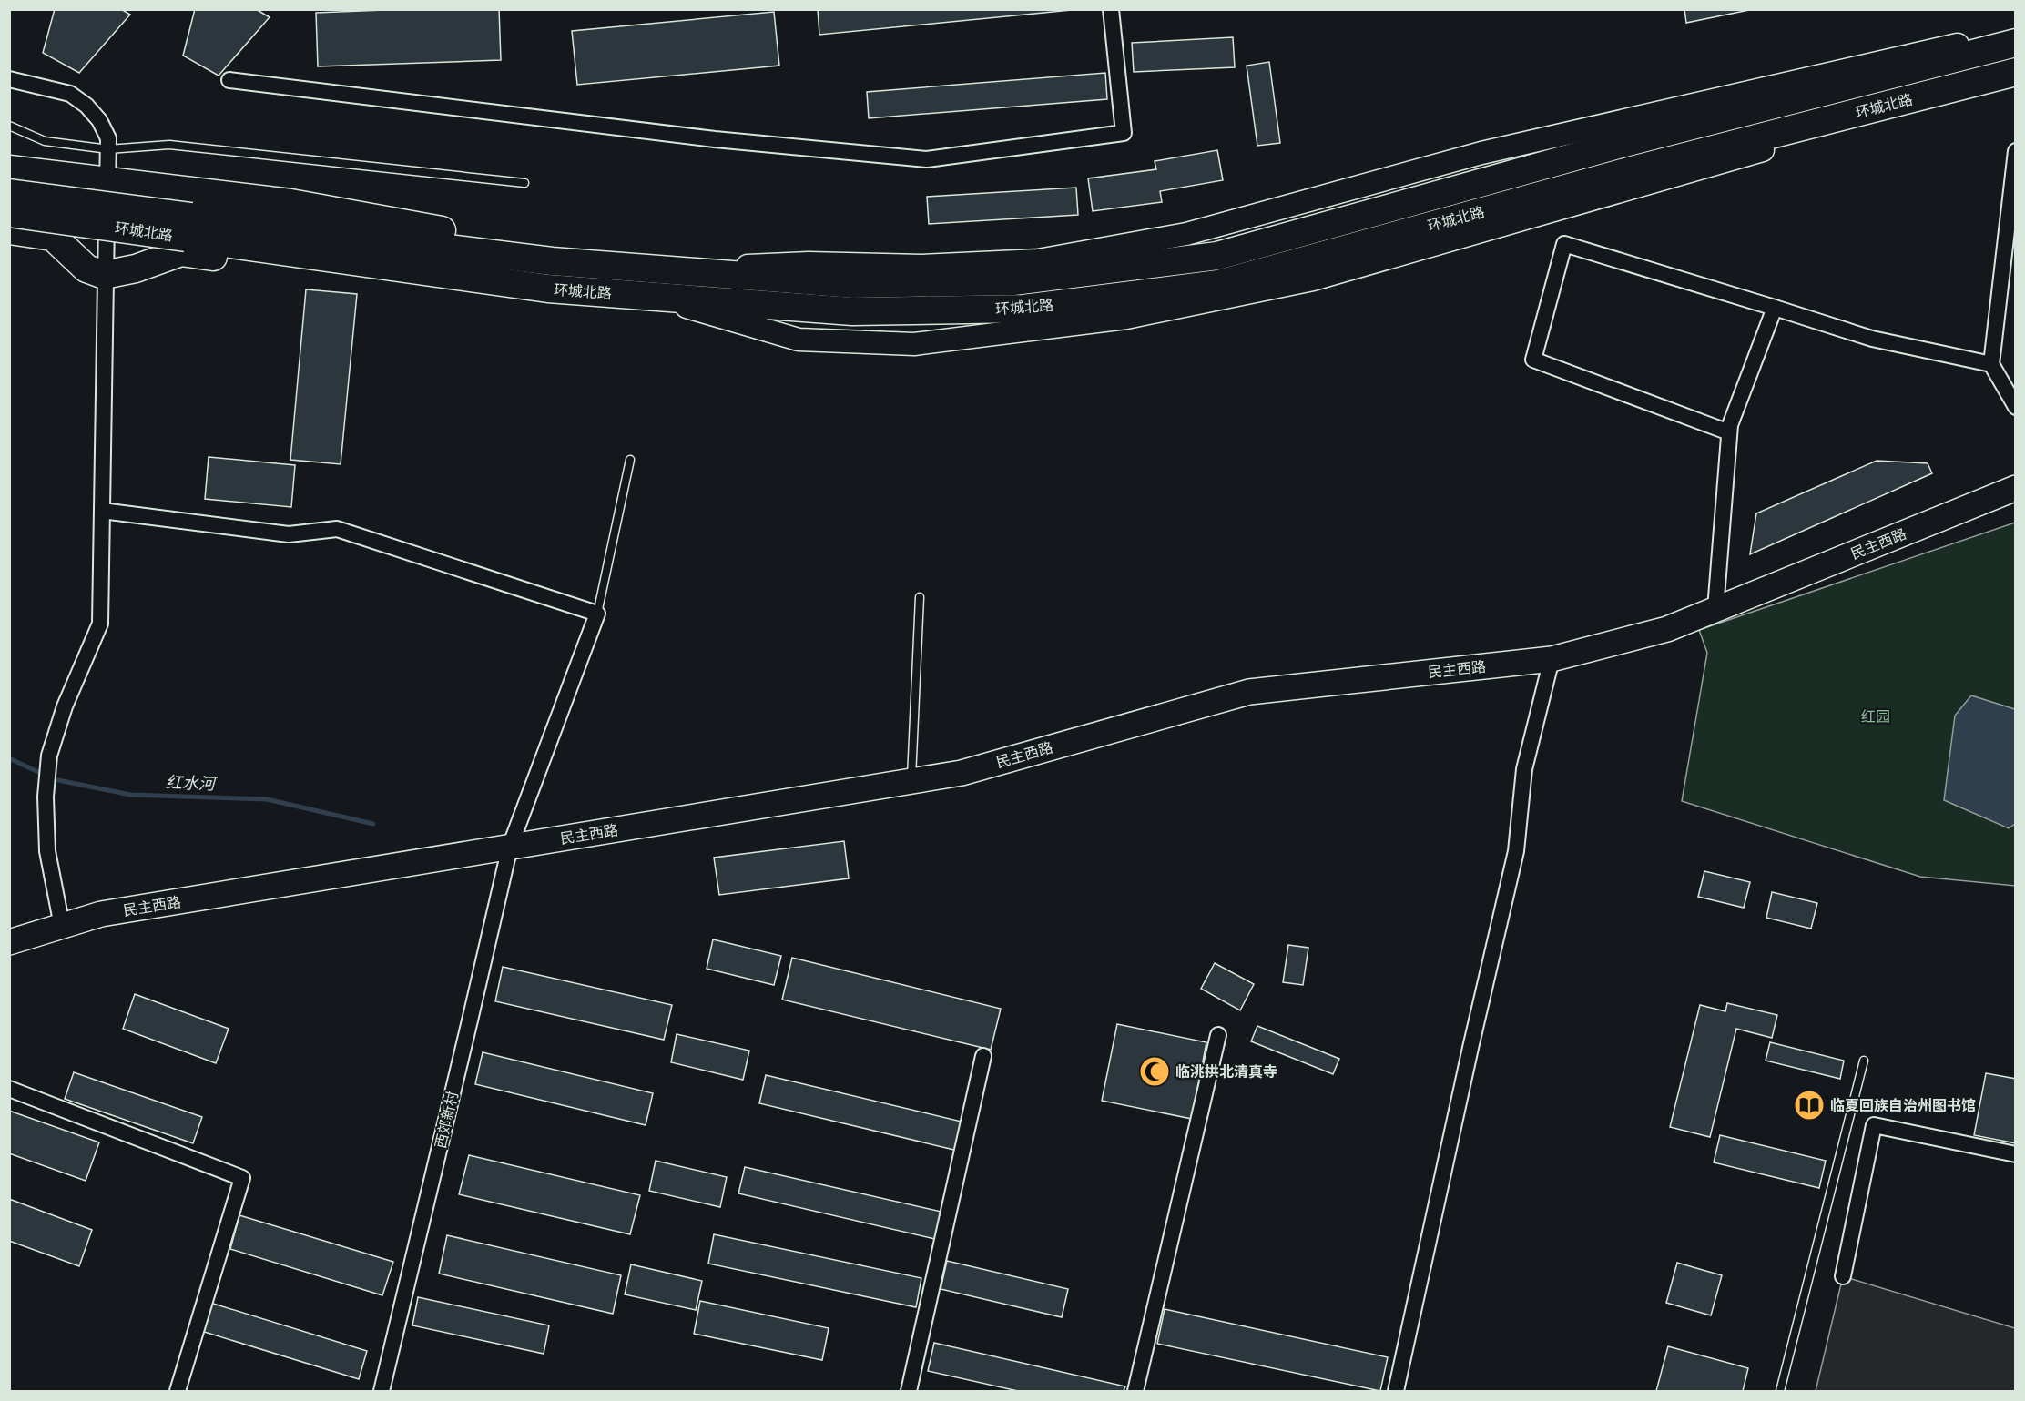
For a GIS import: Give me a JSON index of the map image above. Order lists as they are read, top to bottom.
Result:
{
  "streets": {
    "highway": ["环城北路"],
    "main road": ["民主西路"],
    "street": ["西郊新村"]
  },
  "crossings": [
    ["民主西路", "西郊新村"]
  ],
  "water": ["红水河"],
  "parks": ["红园"],
  "places": {
    "mosque": ["临洮拱北清真寺"],
    "library": ["临夏回族自治州图书馆"]
  }
}
